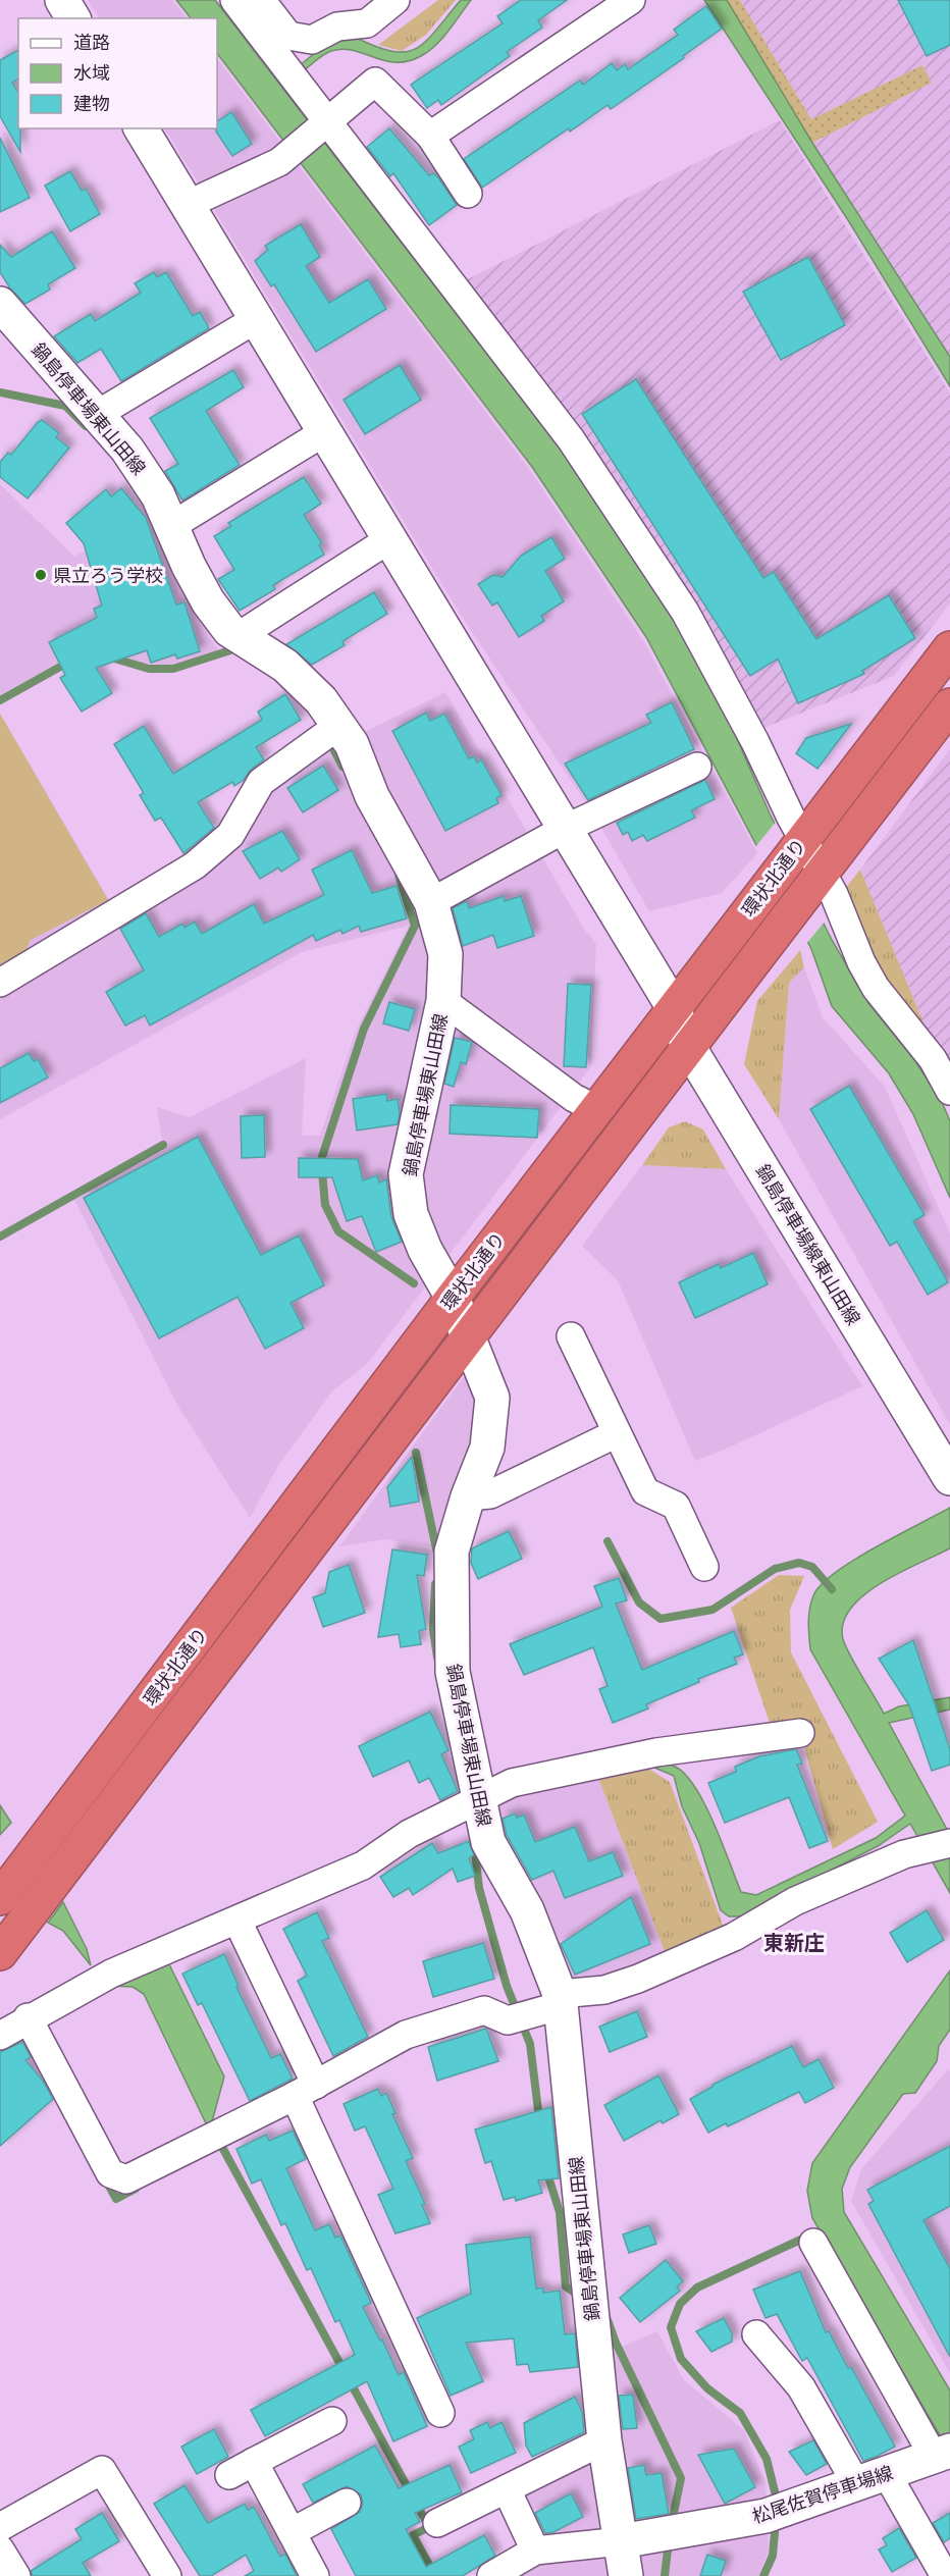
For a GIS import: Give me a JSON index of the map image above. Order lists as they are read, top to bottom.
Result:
{
  "streets": {
    "highway": ["環状北通り"],
    "main road": ["鍋島停車場東山田線", "鍋島停車場線東山田線", "松尾佐賀停車場線"]
  },
  "crossings": [
    ["鍋島停車場東山田線", "環状北通り"],
    ["鍋島停車場東山田線", "松尾佐賀停車場線"],
    ["環状北通り", "鍋島停車場線東山田線"]
  ],
  "districts": ["東新庄"],
  "places": ["県立ろう学校"],
  "legend": ["道路", "水域", "建物"]
}
